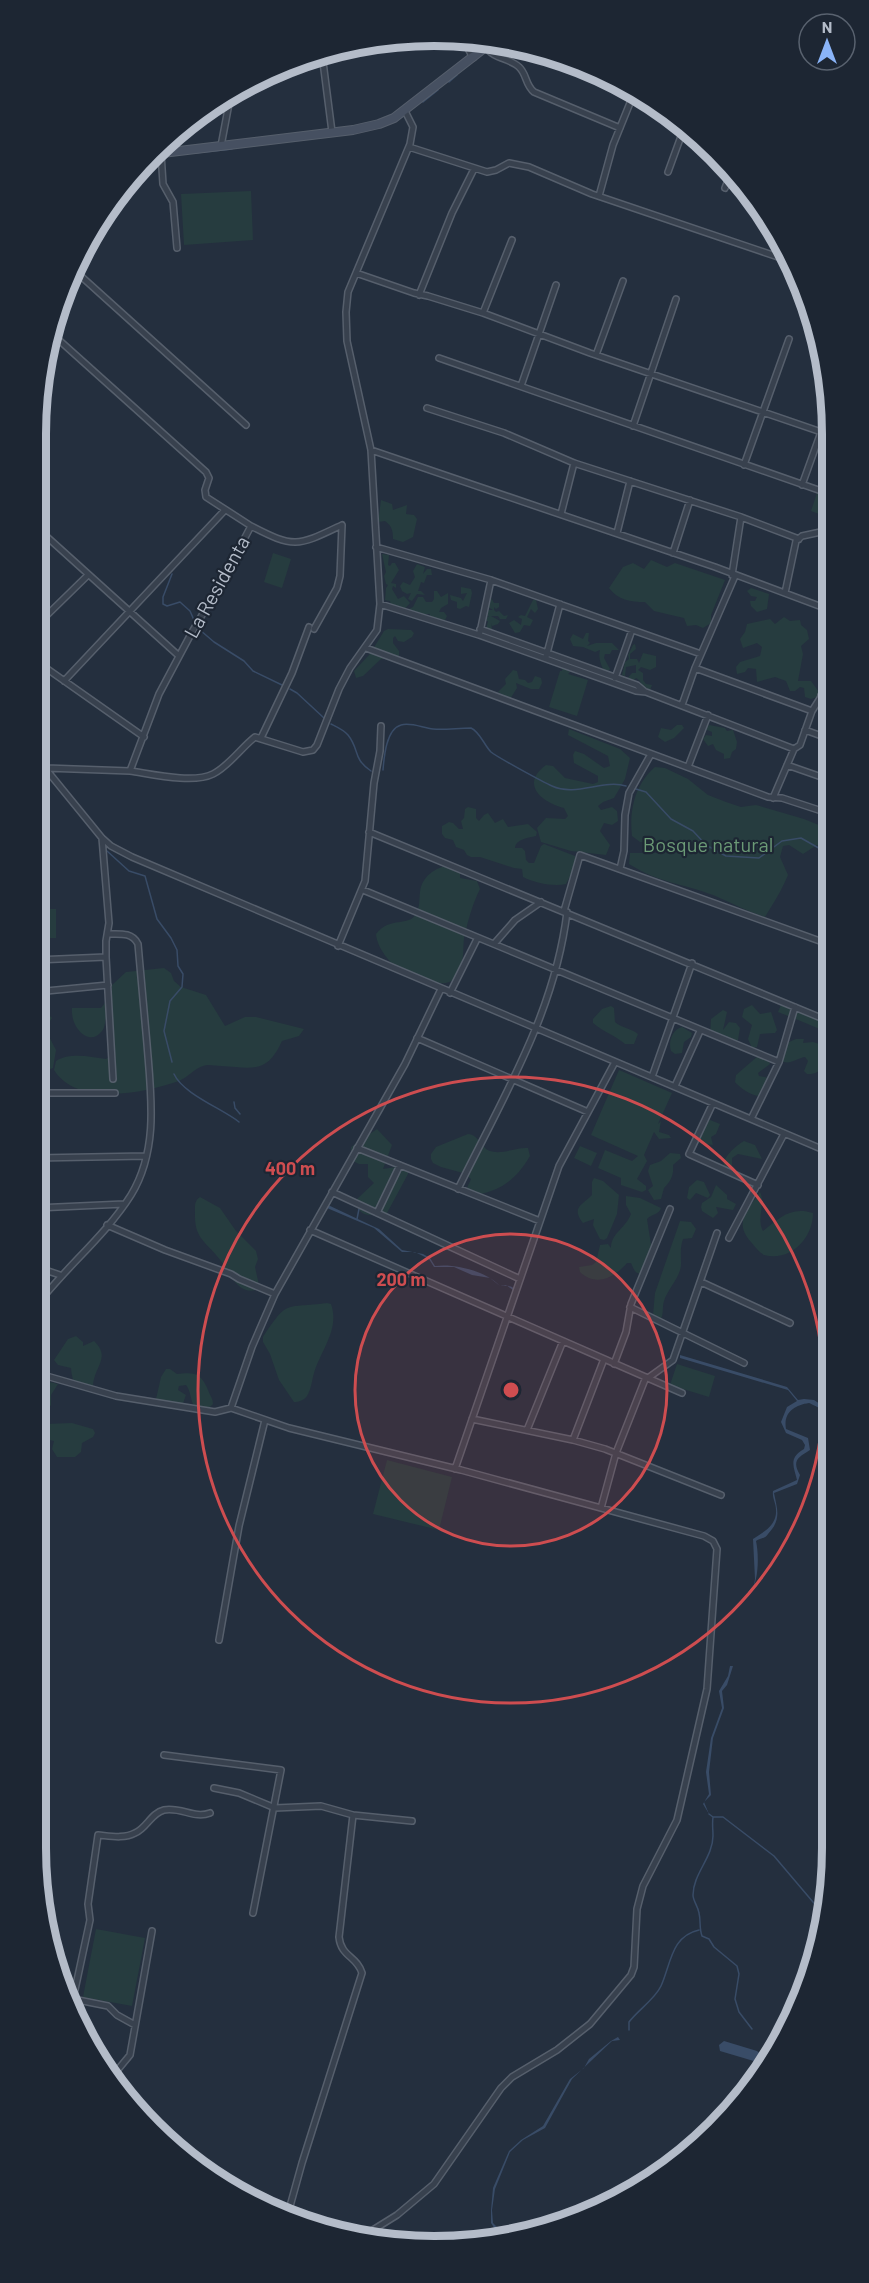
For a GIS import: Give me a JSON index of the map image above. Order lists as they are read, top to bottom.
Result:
{
  "streets": {
    "street": ["La Residenta"]
  },
  "parks": ["Bosque natural"],
  "north": "top",
  "rings": ["400 m", "200 m"]
}
